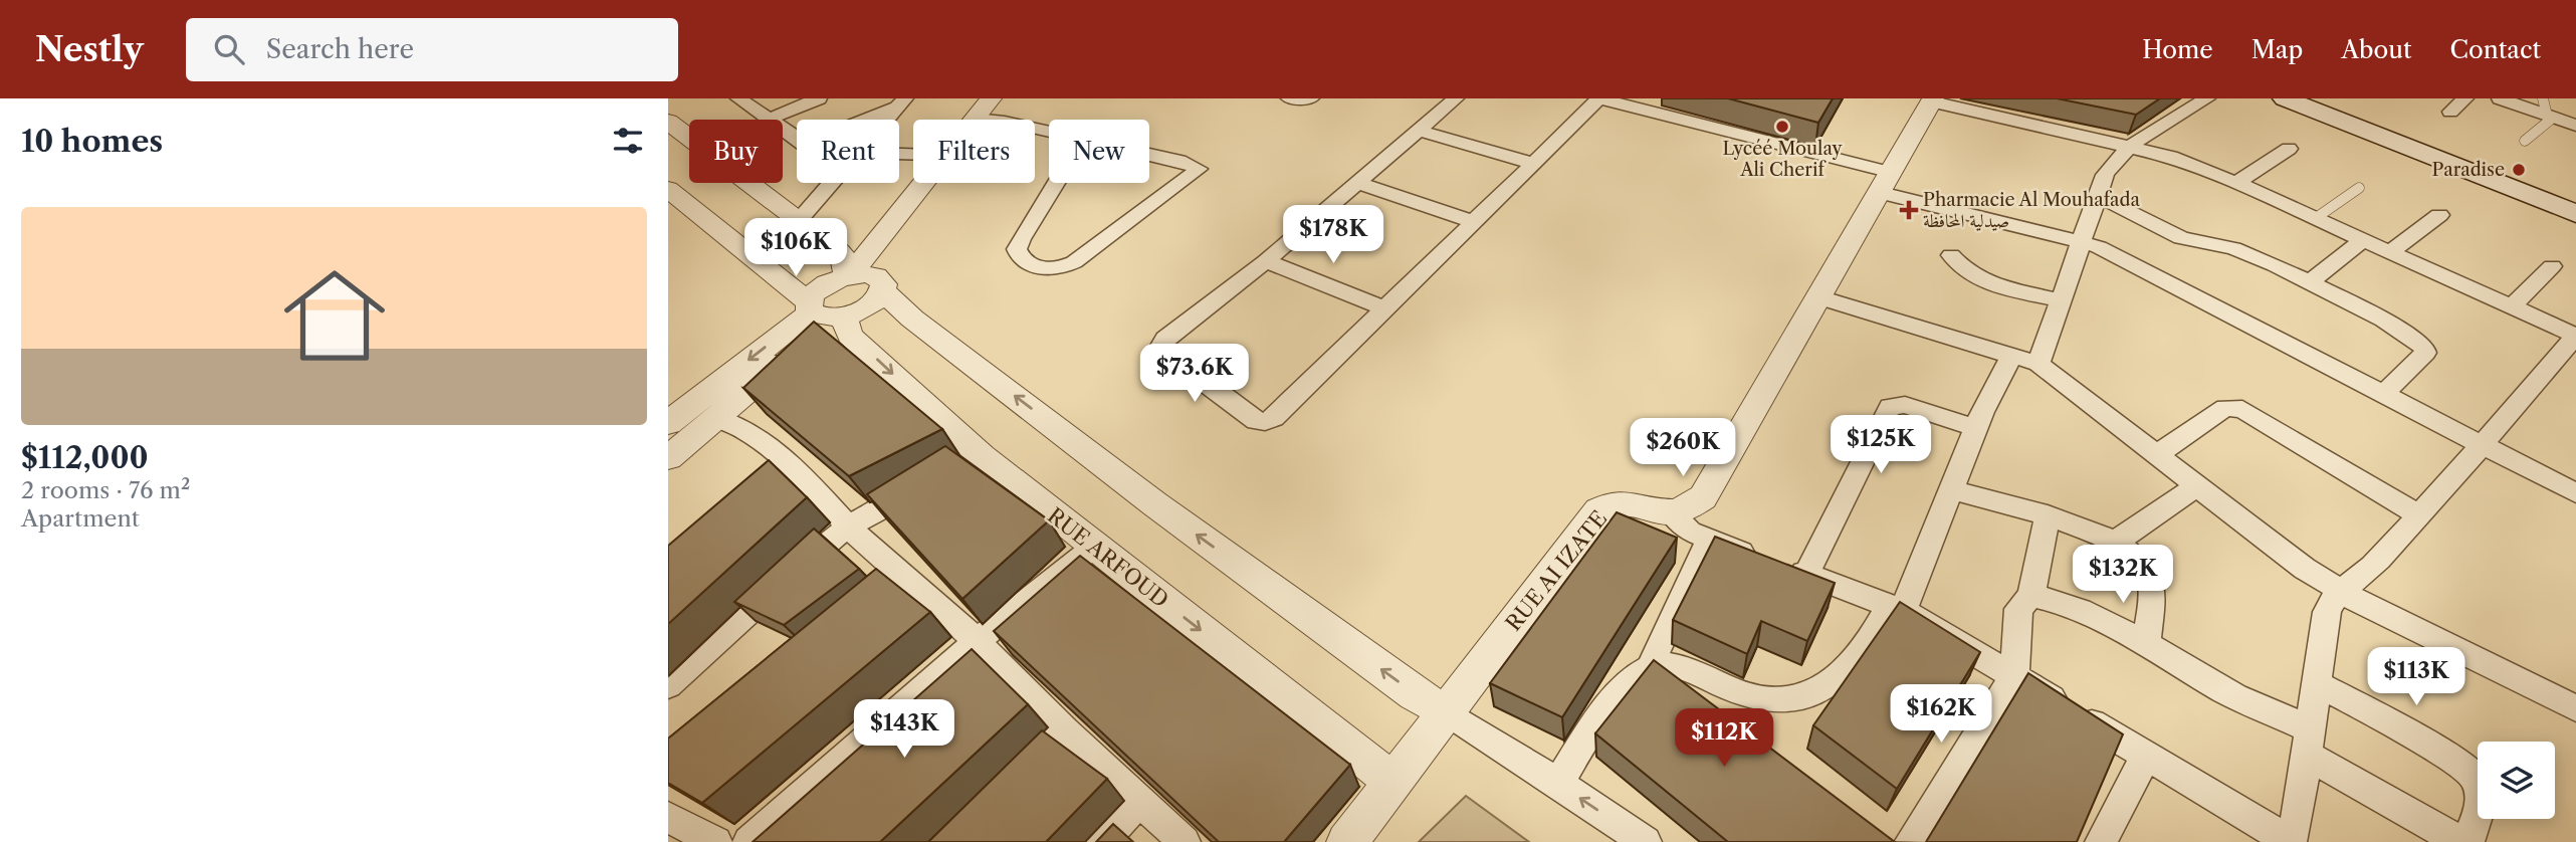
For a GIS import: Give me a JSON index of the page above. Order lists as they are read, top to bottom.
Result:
{
  "streets": {
    "street": ["RUE ARFOUD", "RUE AI IZATE"]
  },
  "crossings": [
    ["RUE ARFOUD", "RUE AI IZATE"]
  ],
  "places": {
    "other": ["Lycéé Moulay Ali Cherif", "Paradise"],
    "health": ["Pharmacie Al Mouhafada صيدلية المحافظة"]
  },
  "page": {
    "header": "Nestly",
    "search": "Search here",
    "nav": [
      "Home",
      "Map",
      "About",
      "Contact"
    ],
    "heading": "10 homes",
    "chip": [
      "Buy",
      "Rent",
      "Filters",
      "New"
    ],
    "list": [
      {
        "name": "$112,000",
        "note": "2 rooms · 76 m² · Apartment"
      }
    ],
    "price": [
      "$178K",
      "$106K",
      "$73.6K",
      "$125K",
      "$260K",
      "$132K",
      "$113K",
      "$162K",
      "$143K",
      "$112K"
    ]
  }
}
